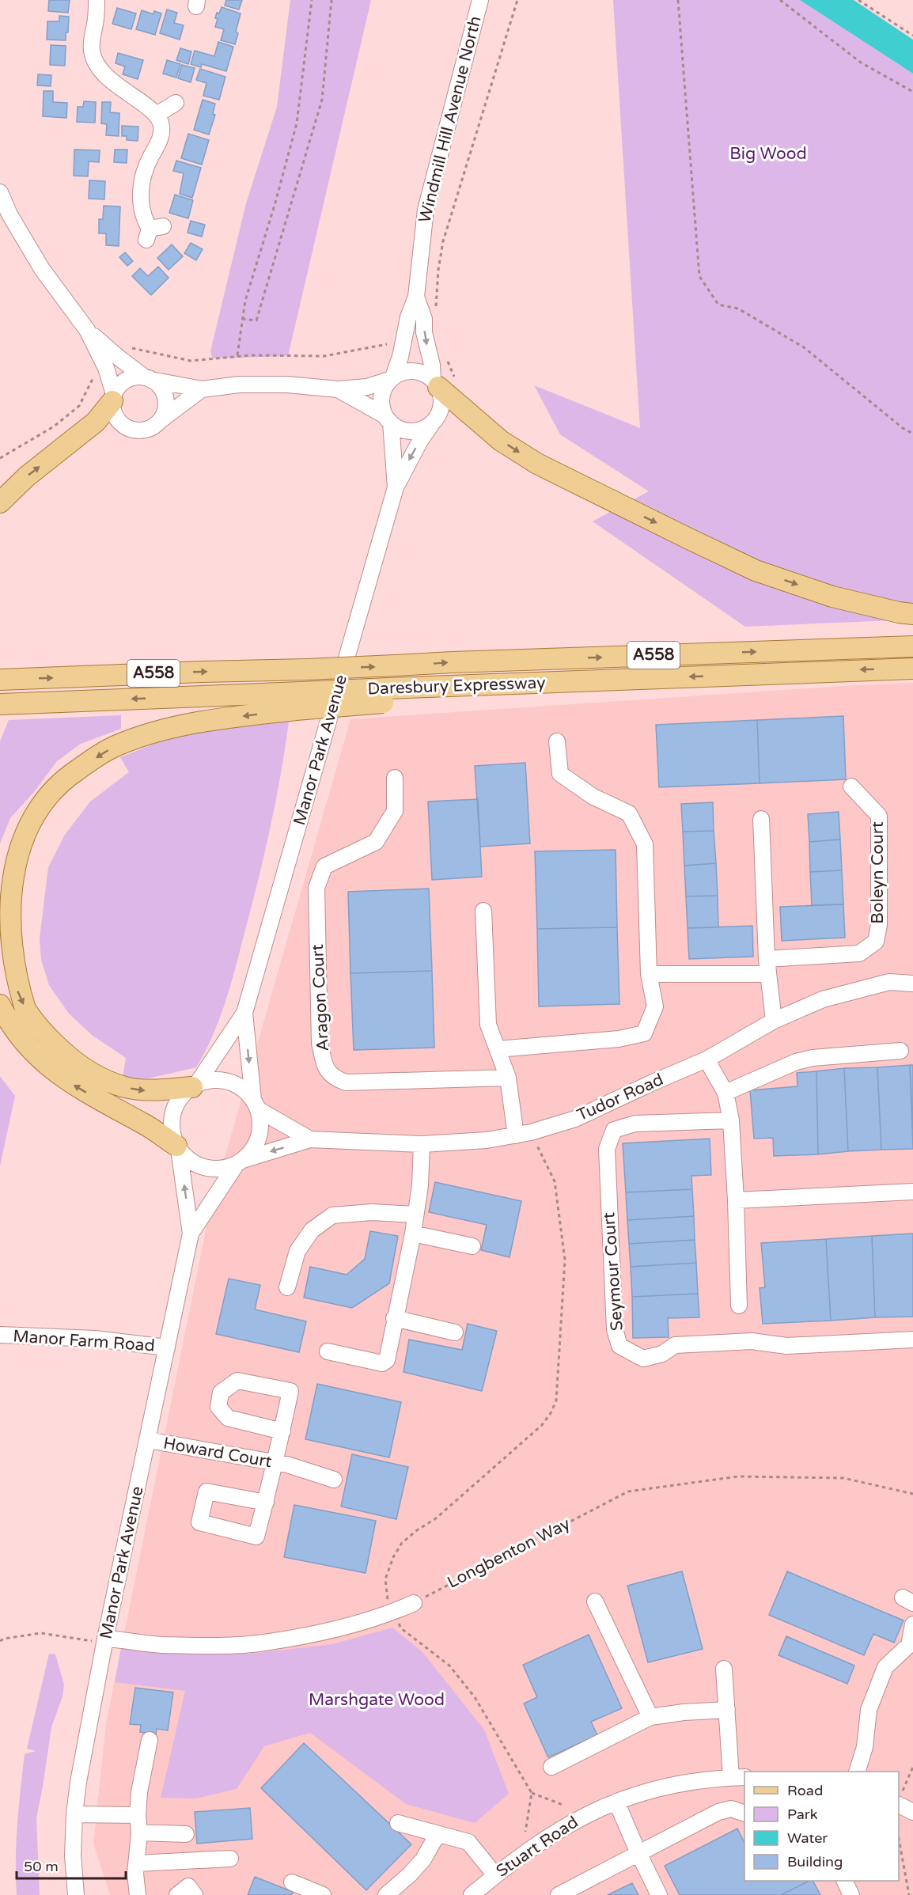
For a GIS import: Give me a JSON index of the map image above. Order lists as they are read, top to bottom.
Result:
{
  "streets": {
    "main road": ["A558", "Daresbury Expressway"],
    "street": [
      "Windmill Hill Avenue North",
      "Manor Park Avenue",
      "Boleyn Court",
      "Aragon Court",
      "Tudor Road",
      "Seymour Court",
      "Manor Farm Road",
      "Howard Court",
      "Stuart Road"
    ],
    "path": ["Longbenton Way"]
  },
  "crossings": [
    ["Windmill Hill Avenue North", "Manor Park Avenue"],
    ["A558", "Daresbury Expressway"],
    ["Manor Park Avenue", "Tudor Road"],
    ["Manor Park Avenue", "Manor Farm Road"],
    ["Manor Park Avenue", "Howard Court"]
  ],
  "parks": ["Big Wood", "Marshgate Wood"],
  "legend": [
    "Road",
    "Park",
    "Water",
    "Building"
  ],
  "scale_bar": "50 m"
}
